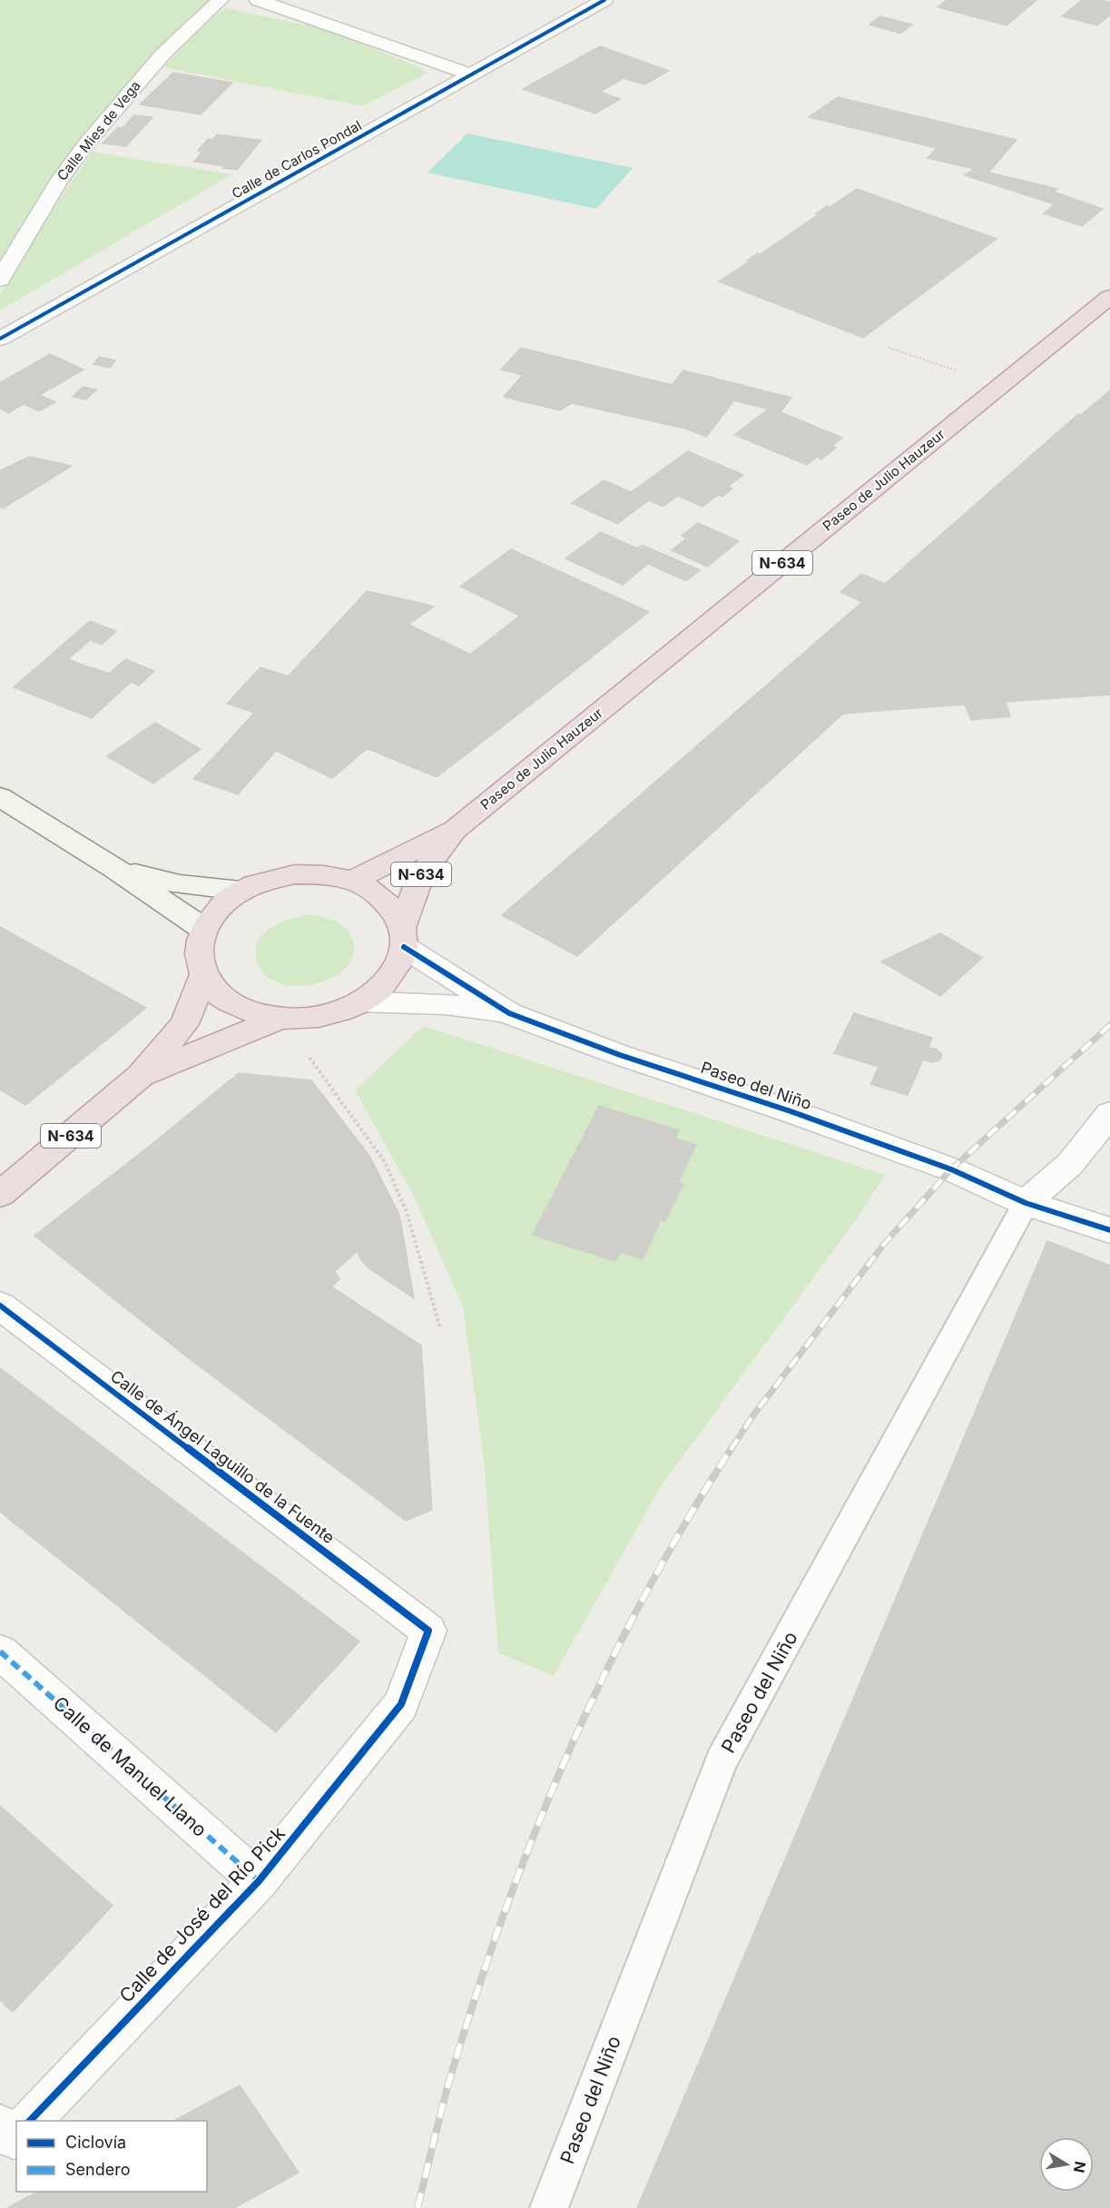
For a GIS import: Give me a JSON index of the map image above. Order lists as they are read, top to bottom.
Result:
{
  "streets": {
    "highway": ["Paseo de Julio Hauzeur", "N-634"],
    "street": [
      "Calle Mies de Vega",
      "Calle de Carlos Pondal",
      "Paseo del Niño",
      "Calle de Ángel Laguillo de la Fuente",
      "Calle de Manuel Llano",
      "Calle de José del Río Pick"
    ]
  },
  "crossings": [
    ["Paseo de Julio Hauzeur", "N-634"],
    ["Paseo de Julio Hauzeur", "Paseo del Niño"],
    ["N-634", "Paseo del Niño"],
    ["Calle de Ángel Laguillo de la Fuente", "Calle de José del Río Pick"],
    ["Calle de Manuel Llano", "Calle de José del Río Pick"]
  ],
  "legend": ["Ciclovía", "Sendero"],
  "north": "right"
}
